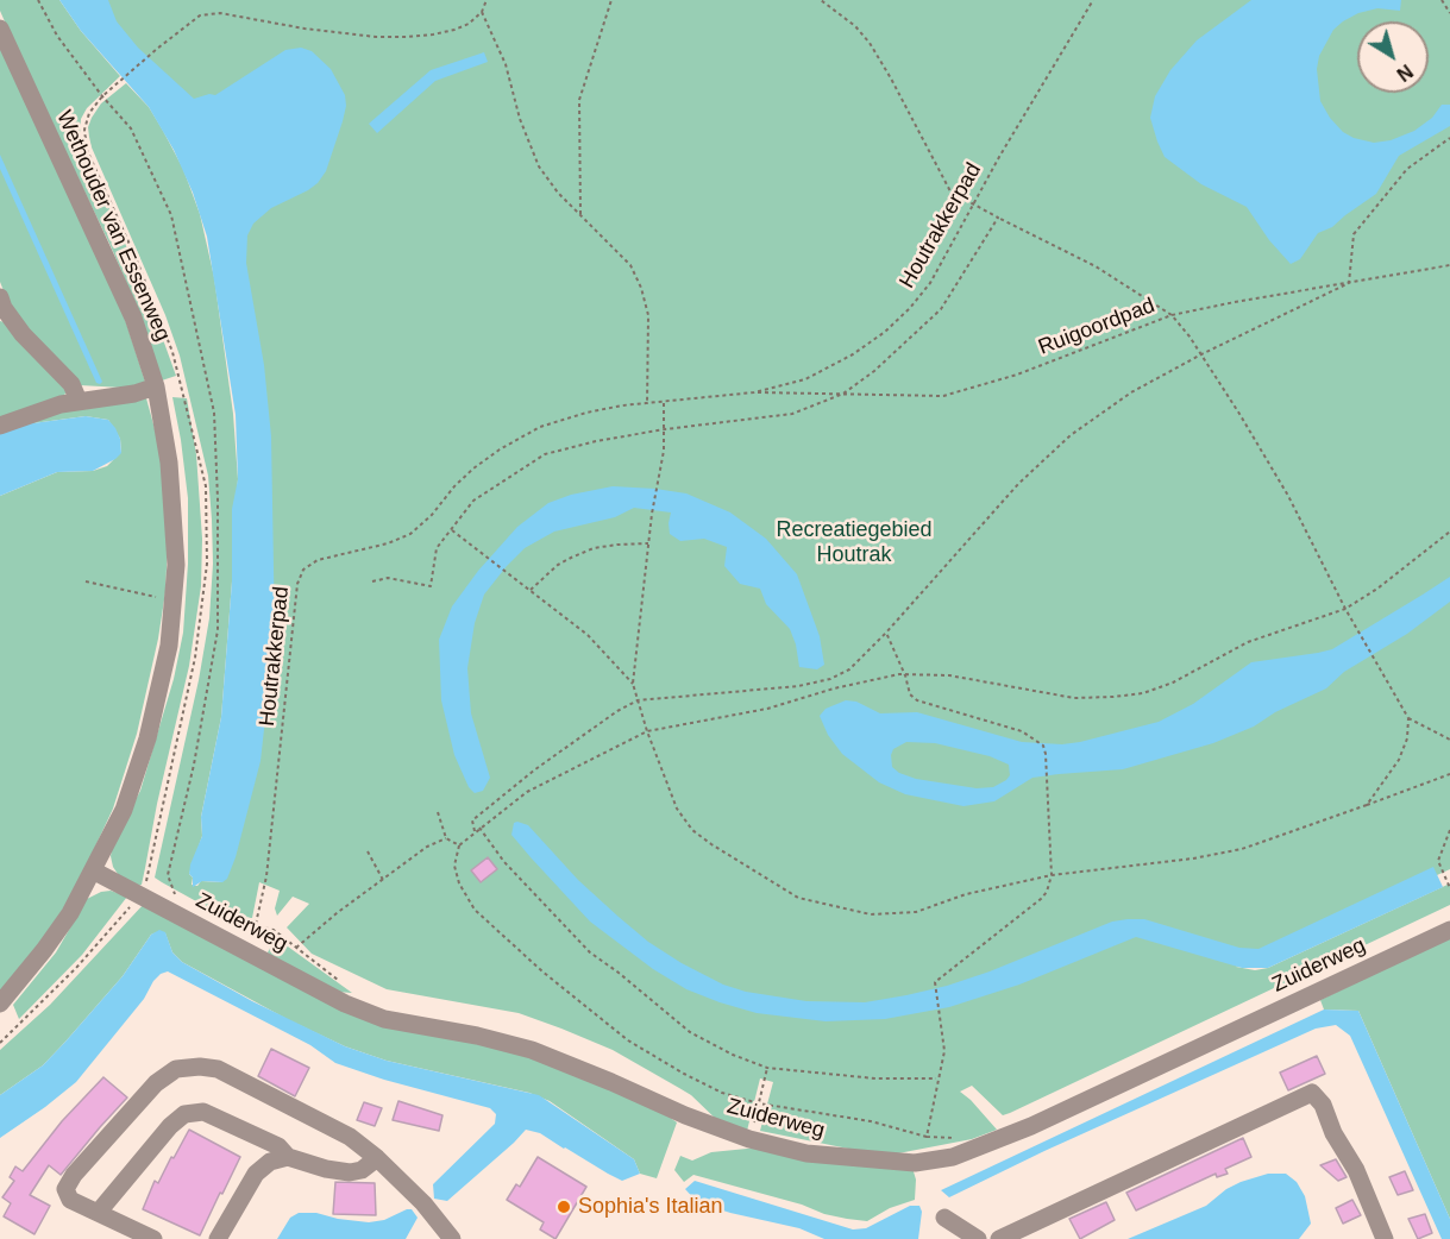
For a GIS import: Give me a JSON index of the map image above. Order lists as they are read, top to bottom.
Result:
{
  "streets": {
    "street": ["Wethouder van Essenweg", "Zuiderweg"],
    "path": ["Houtrakkerpad", "Ruigoordpad"]
  },
  "crossings": [
    ["Wethouder van Essenweg", "Zuiderweg"],
    ["Houtrakkerpad", "Ruigoordpad"]
  ],
  "parks": ["Recreatiegebied Houtrak"],
  "places": ["Sophia's Italian"],
  "north": "bottom right"
}
